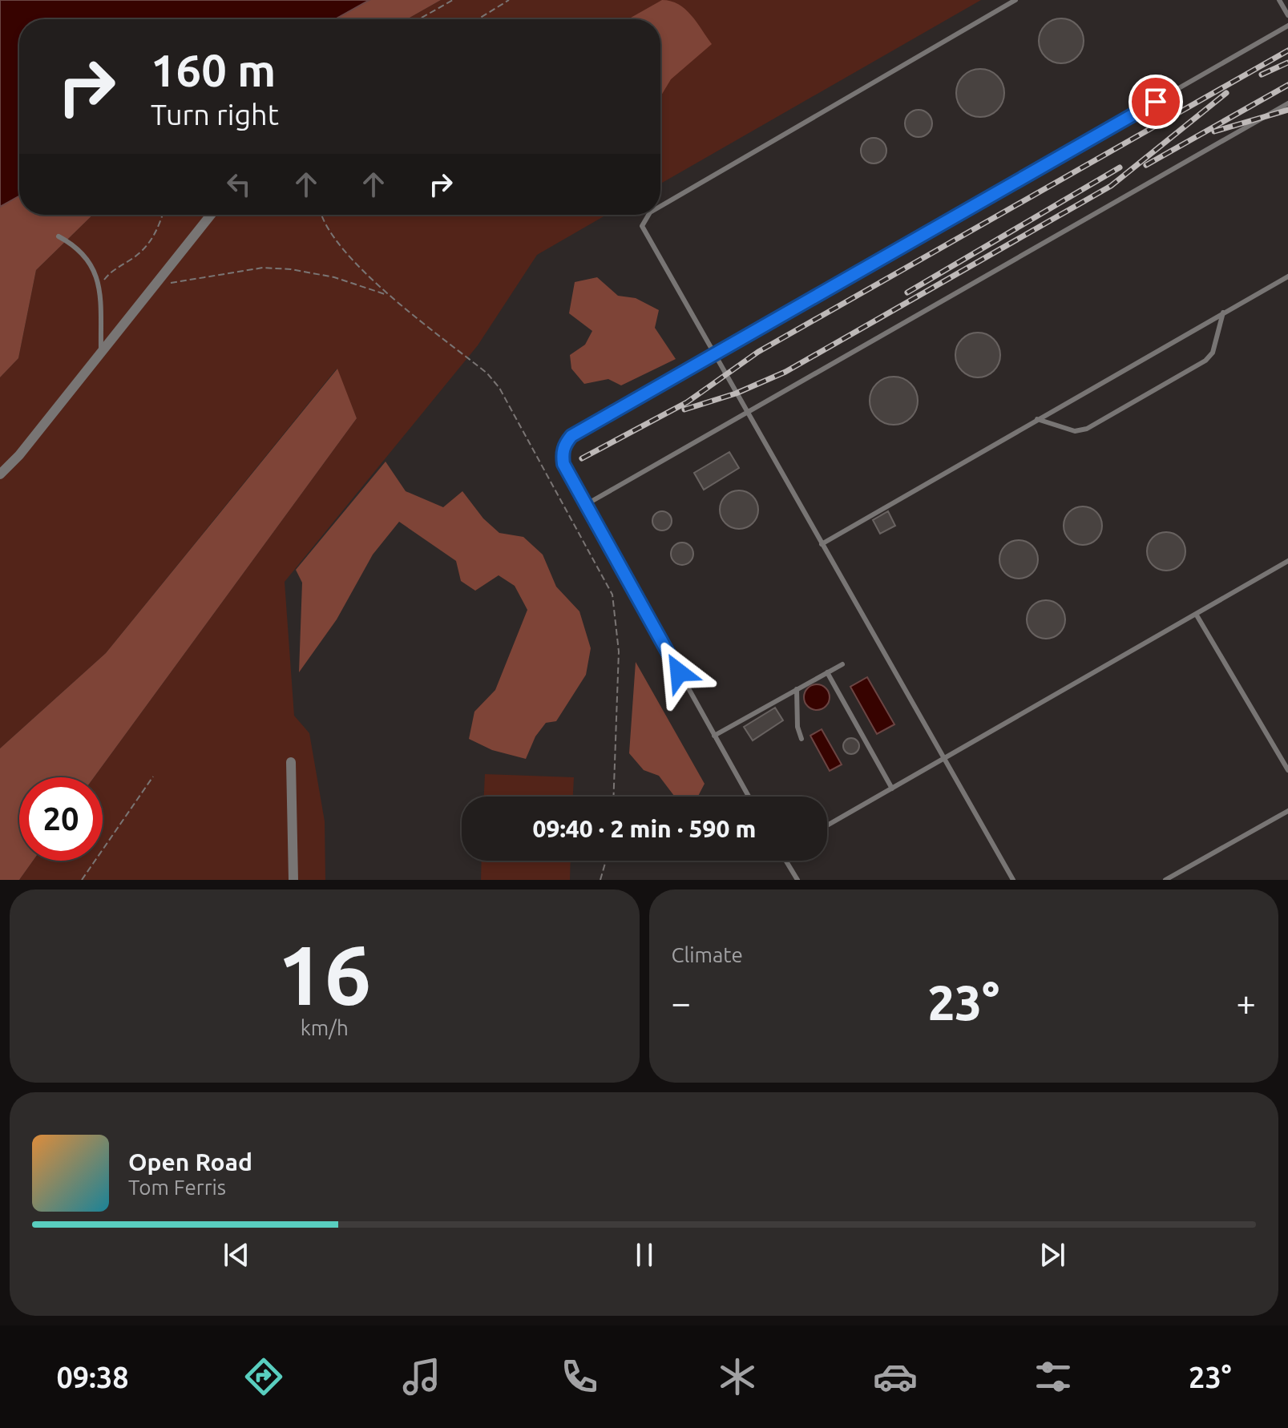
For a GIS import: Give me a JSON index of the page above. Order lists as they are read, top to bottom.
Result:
{
  "page": {
    "turn": ["160 m", "Turn right"],
    "limit": "20",
    "trip": "09:40 · 2 min · 590 m",
    "tile": [
      ["16", "km/h"],
      "Climate"
    ],
    "heat": ["−", "23°", "+"],
    "song": ["Open Road", "Tom Ferris"],
    "tabs": ["09:38", "23°"]
  }
}
